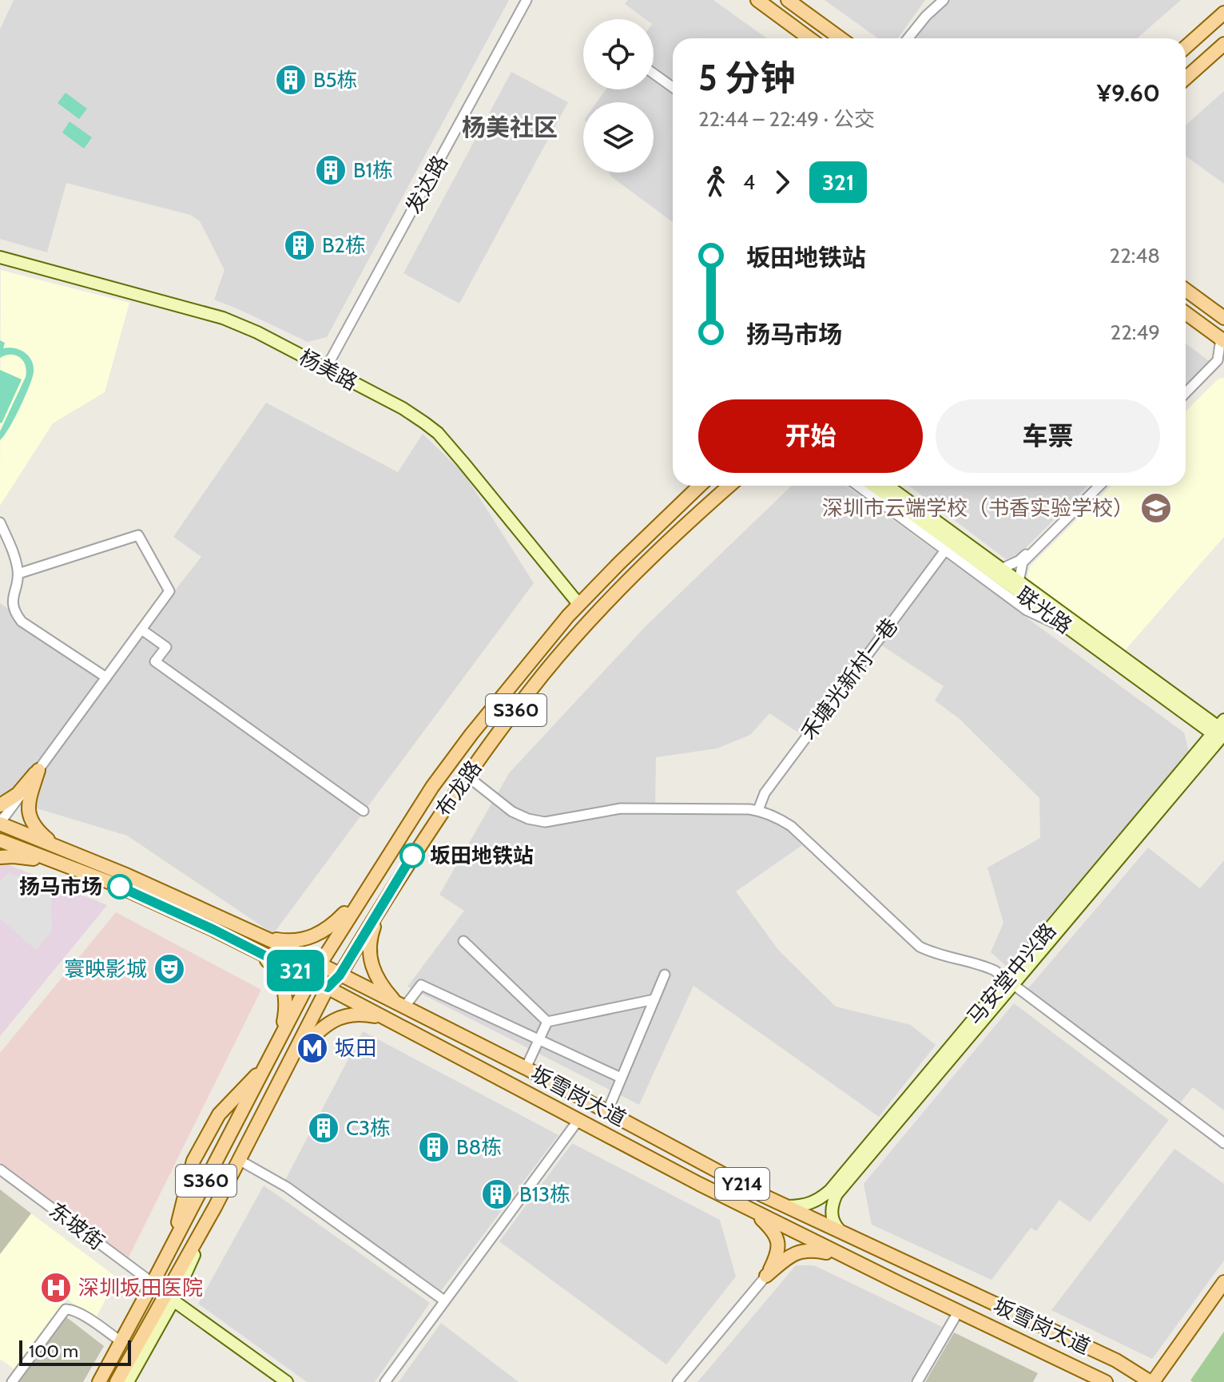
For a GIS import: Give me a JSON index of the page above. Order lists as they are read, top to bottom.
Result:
{
  "streets": {
    "main road": [
      "S360",
      "布龙路",
      "坂雪岗大道",
      "Y214"
    ],
    "street": [
      "发达路",
      "杨美路",
      "联光路",
      "禾塘光新村一巷",
      "马安堂中兴路",
      "东坡街"
    ]
  },
  "crossings": [
    ["发达路", "杨美路"],
    ["杨美路", "布龙路"],
    ["联光路", "马安堂中兴路"],
    ["布龙路", "坂雪岗大道"],
    ["布龙路", "东坡街"],
    ["马安堂中兴路", "坂雪岗大道"]
  ],
  "districts": ["杨美社区"],
  "places": {
    "building": [
      "B5栋",
      "B1栋",
      "B2栋",
      "C3栋",
      "B8栋",
      "B13栋"
    ],
    "school or university": ["深圳市云端学校（书香实验学校）"],
    "other": ["坂田地铁站", "扬马市场"],
    "theatre": ["寰映影城"],
    "metro station": ["坂田"],
    "hospital": ["深圳坂田医院"]
  },
  "lines": ["bus line 321"],
  "scale_bar": "100 m",
  "page": {
    "on_map": "321",
    "heading": ["5 分钟", "22:44 – 22:49 · 公交", "¥9.60"],
    "legs": ["4", "321"],
    "list": [
      {
        "name": "坂田地铁站",
        "value": "22:48"
      },
      {
        "name": "扬马市场",
        "value": "22:49"
      }
    ],
    "buttons": ["开始", "车票"],
    "scale": "100 m"
  }
}
